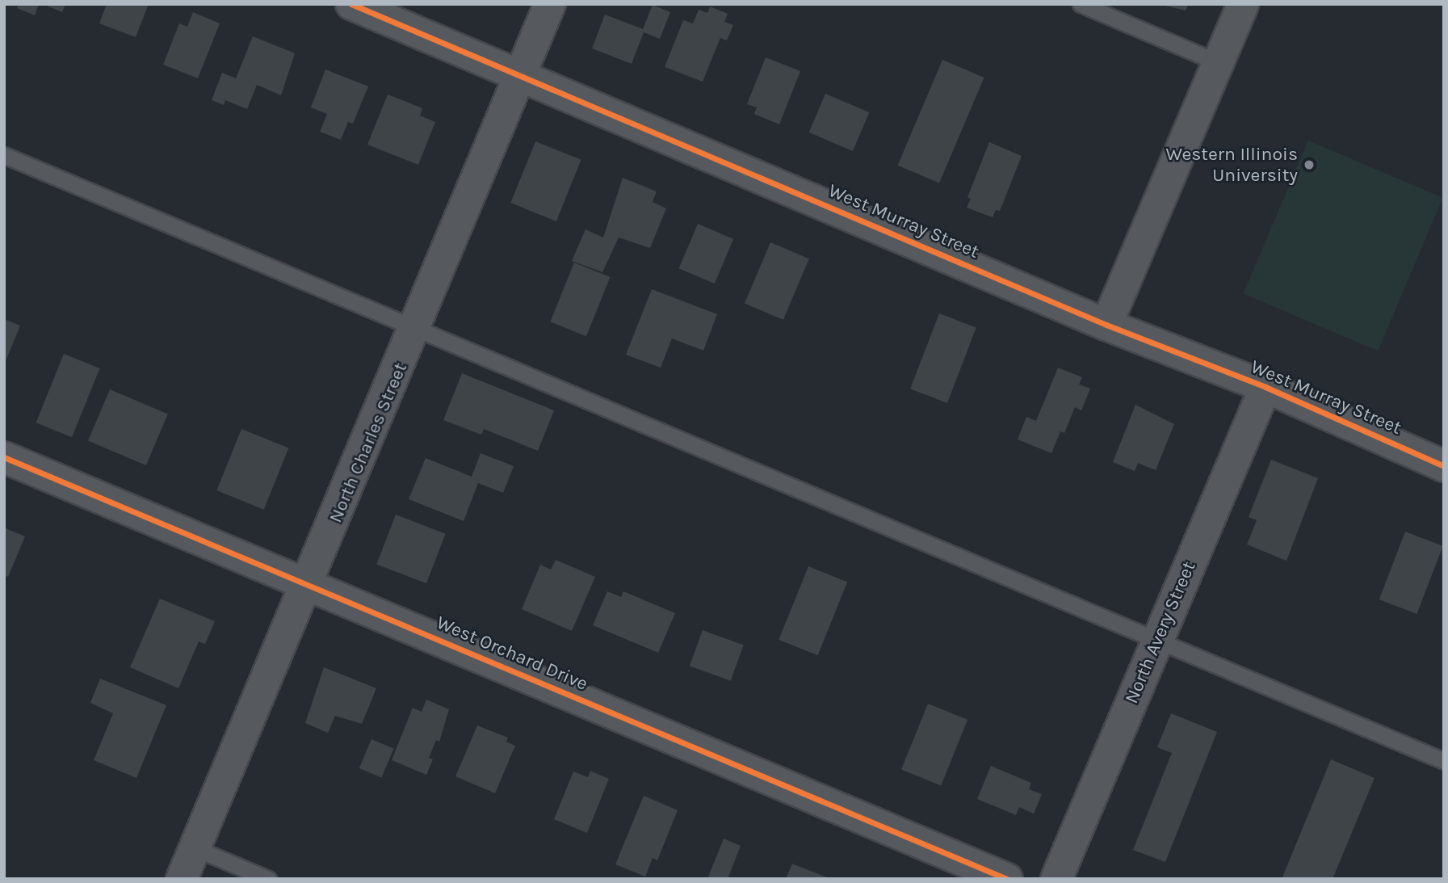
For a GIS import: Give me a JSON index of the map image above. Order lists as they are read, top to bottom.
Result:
{
  "streets": {
    "street": [
      "West Murray Street",
      "North Charles Street",
      "North Avery Street",
      "West Orchard Drive"
    ]
  },
  "crossings": [
    ["West Murray Street", "North Charles Street"],
    ["West Murray Street", "North Avery Street"],
    ["North Charles Street", "West Orchard Drive"]
  ],
  "places": ["Western Illinois University"]
}
